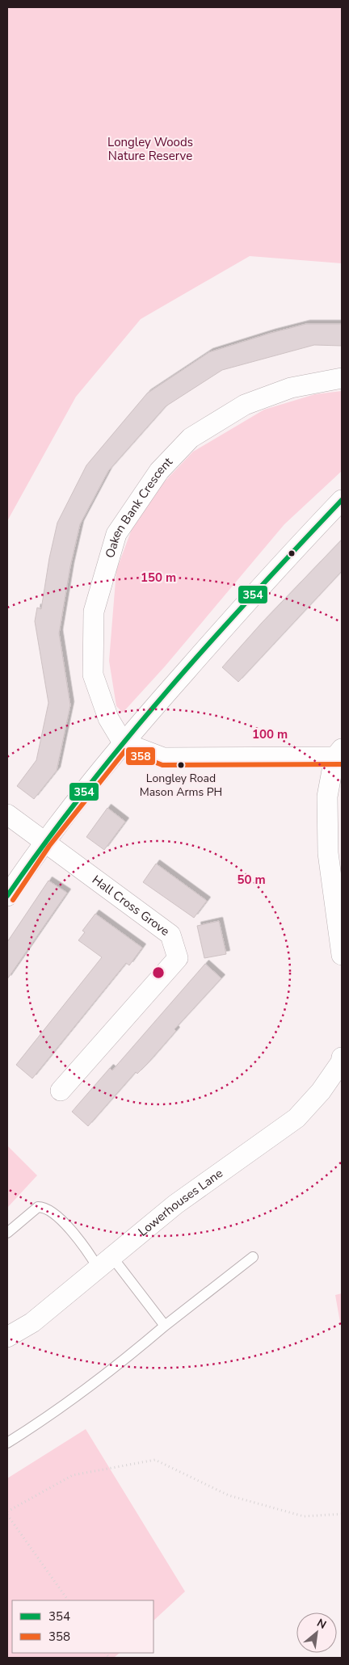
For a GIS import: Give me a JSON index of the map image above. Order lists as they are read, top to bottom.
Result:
{
  "streets": {
    "street": ["Oaken Bank Crescent", "Hall Cross Grove", "Lowerhouses Lane"]
  },
  "parks": ["Longley Woods Nature Reserve"],
  "places": ["Longley Road Mason Arms PH"],
  "lines": ["transit line 354", "transit line 358"],
  "legend": ["354", "358"],
  "north": "top right",
  "rings": ["150 m", "100 m", "50 m"]
}
